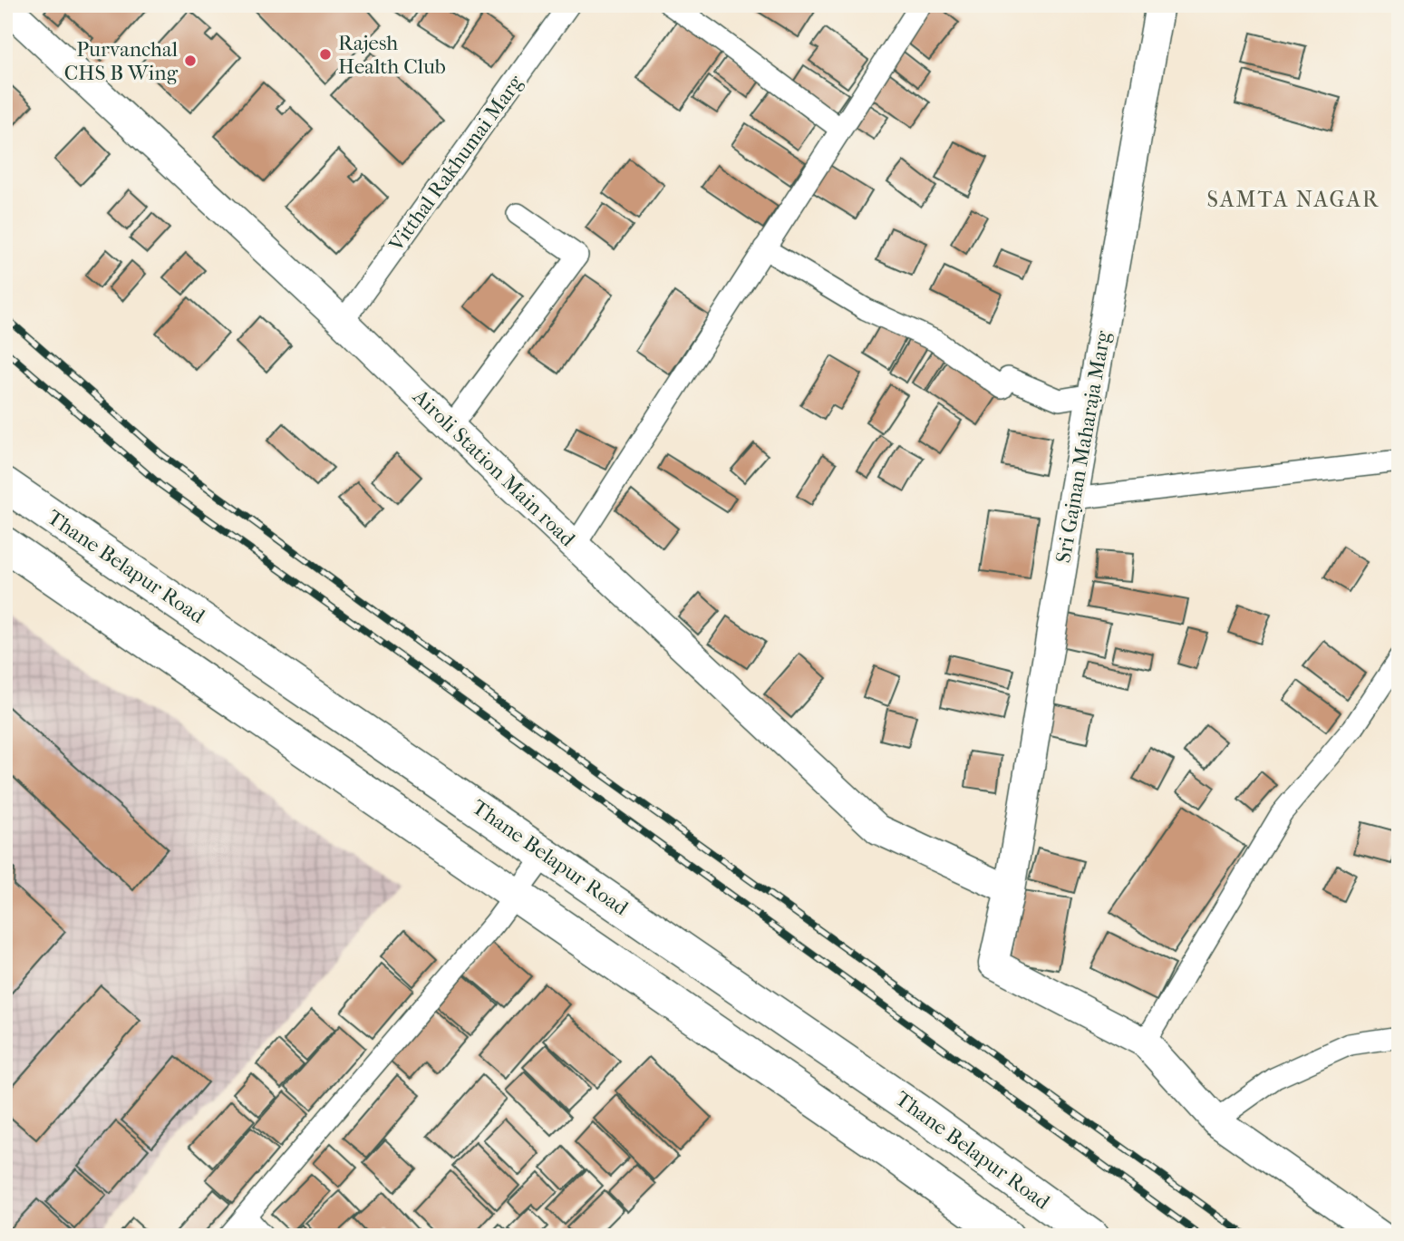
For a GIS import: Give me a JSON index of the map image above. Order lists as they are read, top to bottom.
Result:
{
  "streets": {
    "main road": ["Thane Belapur Road"],
    "street": ["Vitthal Rakhumai Marg", "Sri Gajnan Maharaja Marg", "Airoli Station Main road"]
  },
  "crossings": [
    ["Vitthal Rakhumai Marg", "Airoli Station Main road"],
    ["Sri Gajnan Maharaja Marg", "Airoli Station Main road"]
  ],
  "districts": ["SAMTA NAGAR"],
  "places": ["Rajesh Health Club", "Purvanchal CHS B Wing"]
}
